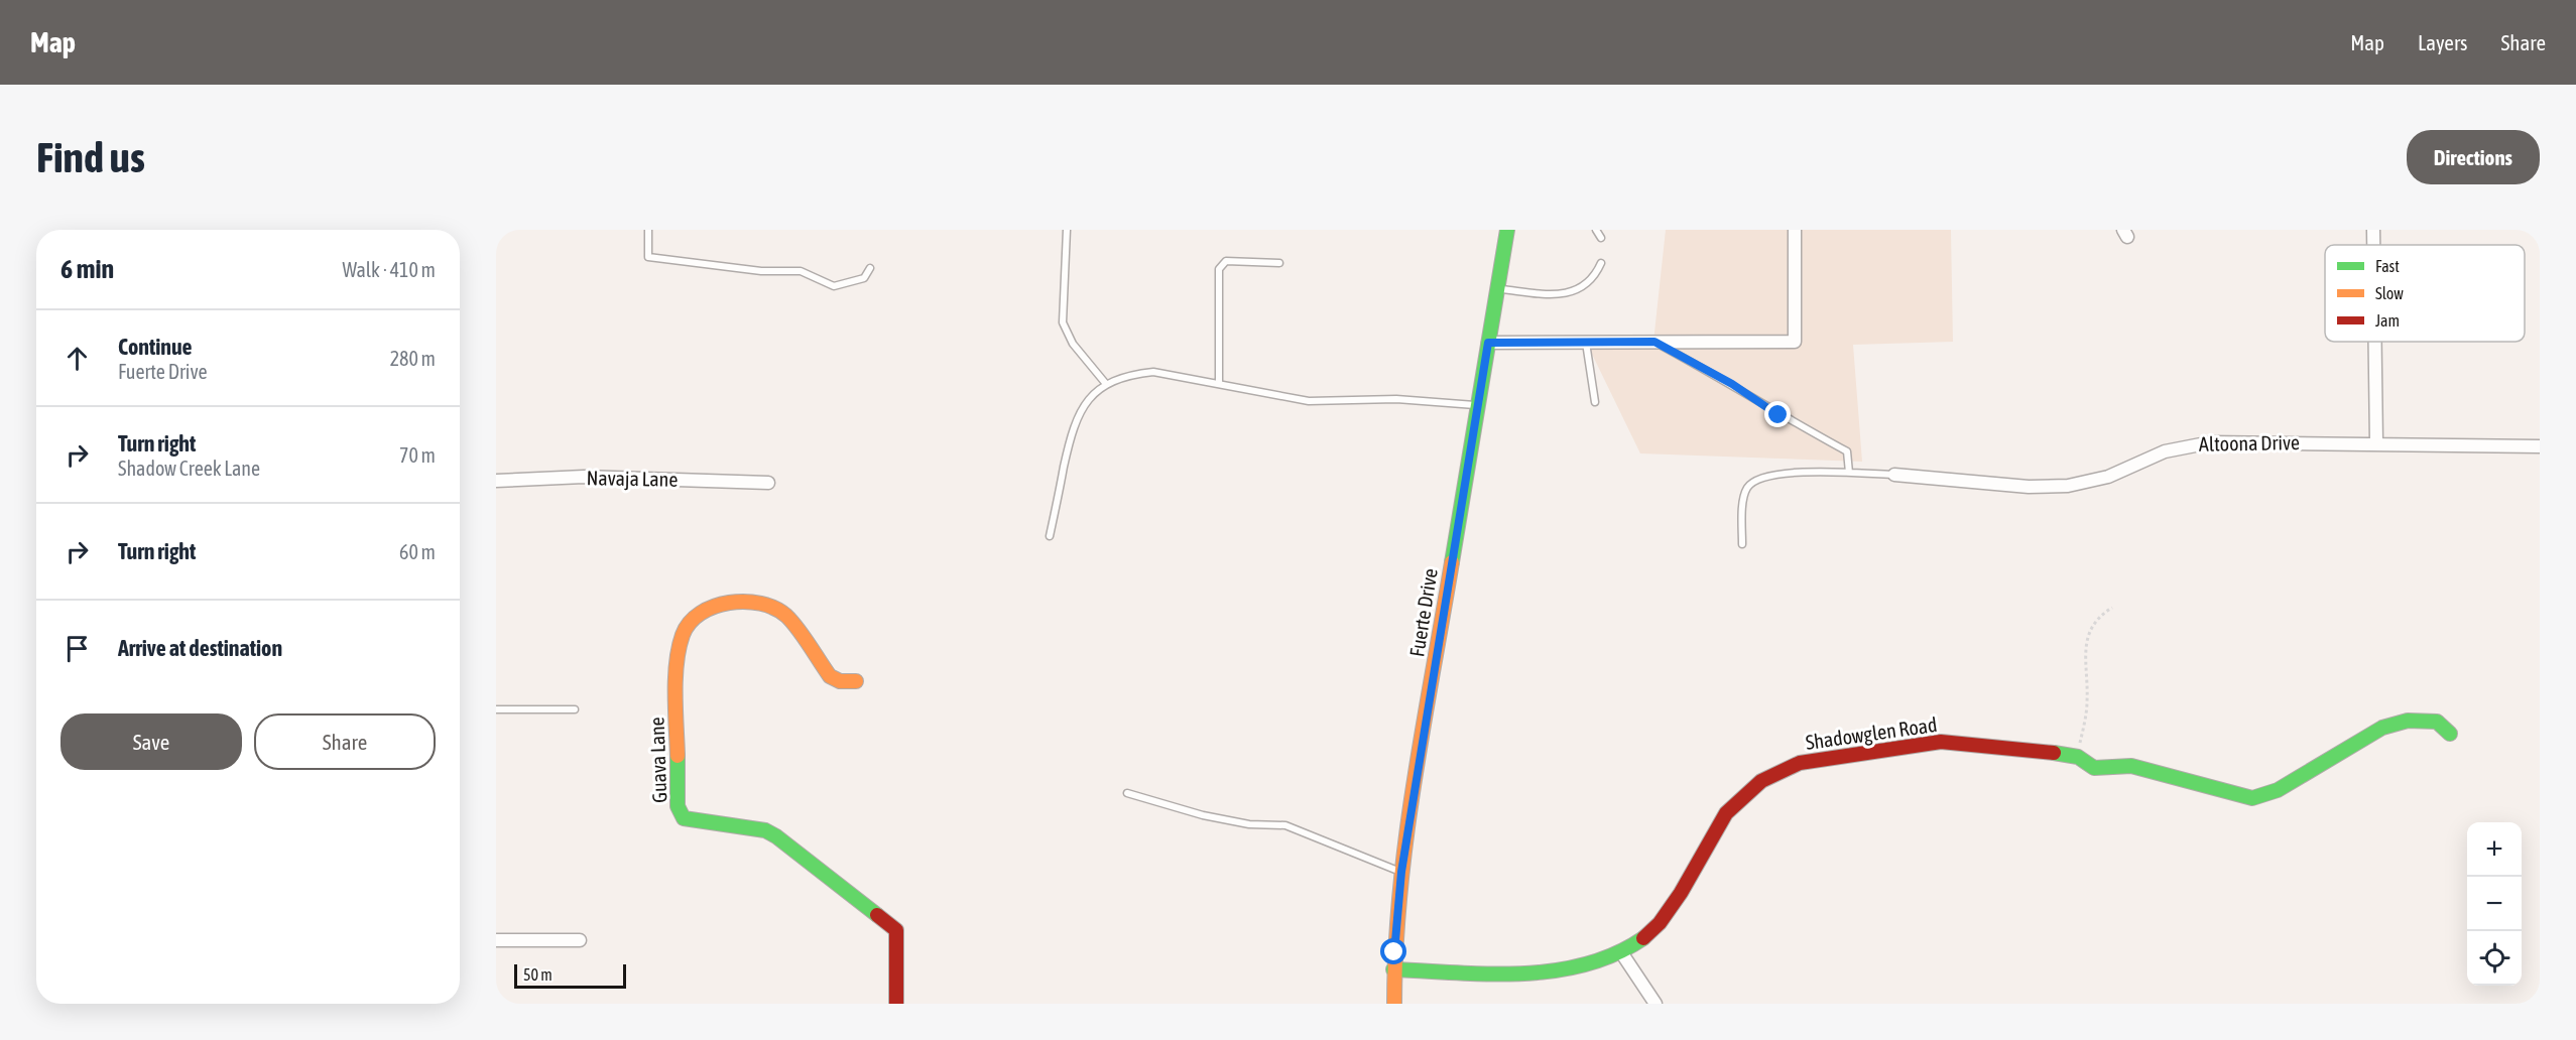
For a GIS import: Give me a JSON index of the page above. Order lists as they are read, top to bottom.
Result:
{
  "streets": {
    "street": [
      "Altoona Drive",
      "Navaja Lane",
      "Fuerte Drive",
      "Shadowglen Road",
      "Guava Lane"
    ]
  },
  "crossings": [
    ["Fuerte Drive", "Shadowglen Road"]
  ],
  "legend": ["Fast", "Slow", "Jam"],
  "scale_bar": "50 m",
  "page": {
    "header": "Map",
    "nav": ["Map", "Layers", "Share"],
    "buttons": [
      "Directions",
      ["Save", "Share"]
    ],
    "title": "Find us",
    "heading": ["6 min", "Walk · 410 m"],
    "list": [
      ["Continue", "Fuerte Drive", "280 m"],
      ["Turn right", "Shadow Creek Lane", "70 m"],
      ["Turn right", "60 m"],
      "Arrive at destination"
    ],
    "map_buttons": ["+", "−"],
    "scale": "50 m"
  }
}
